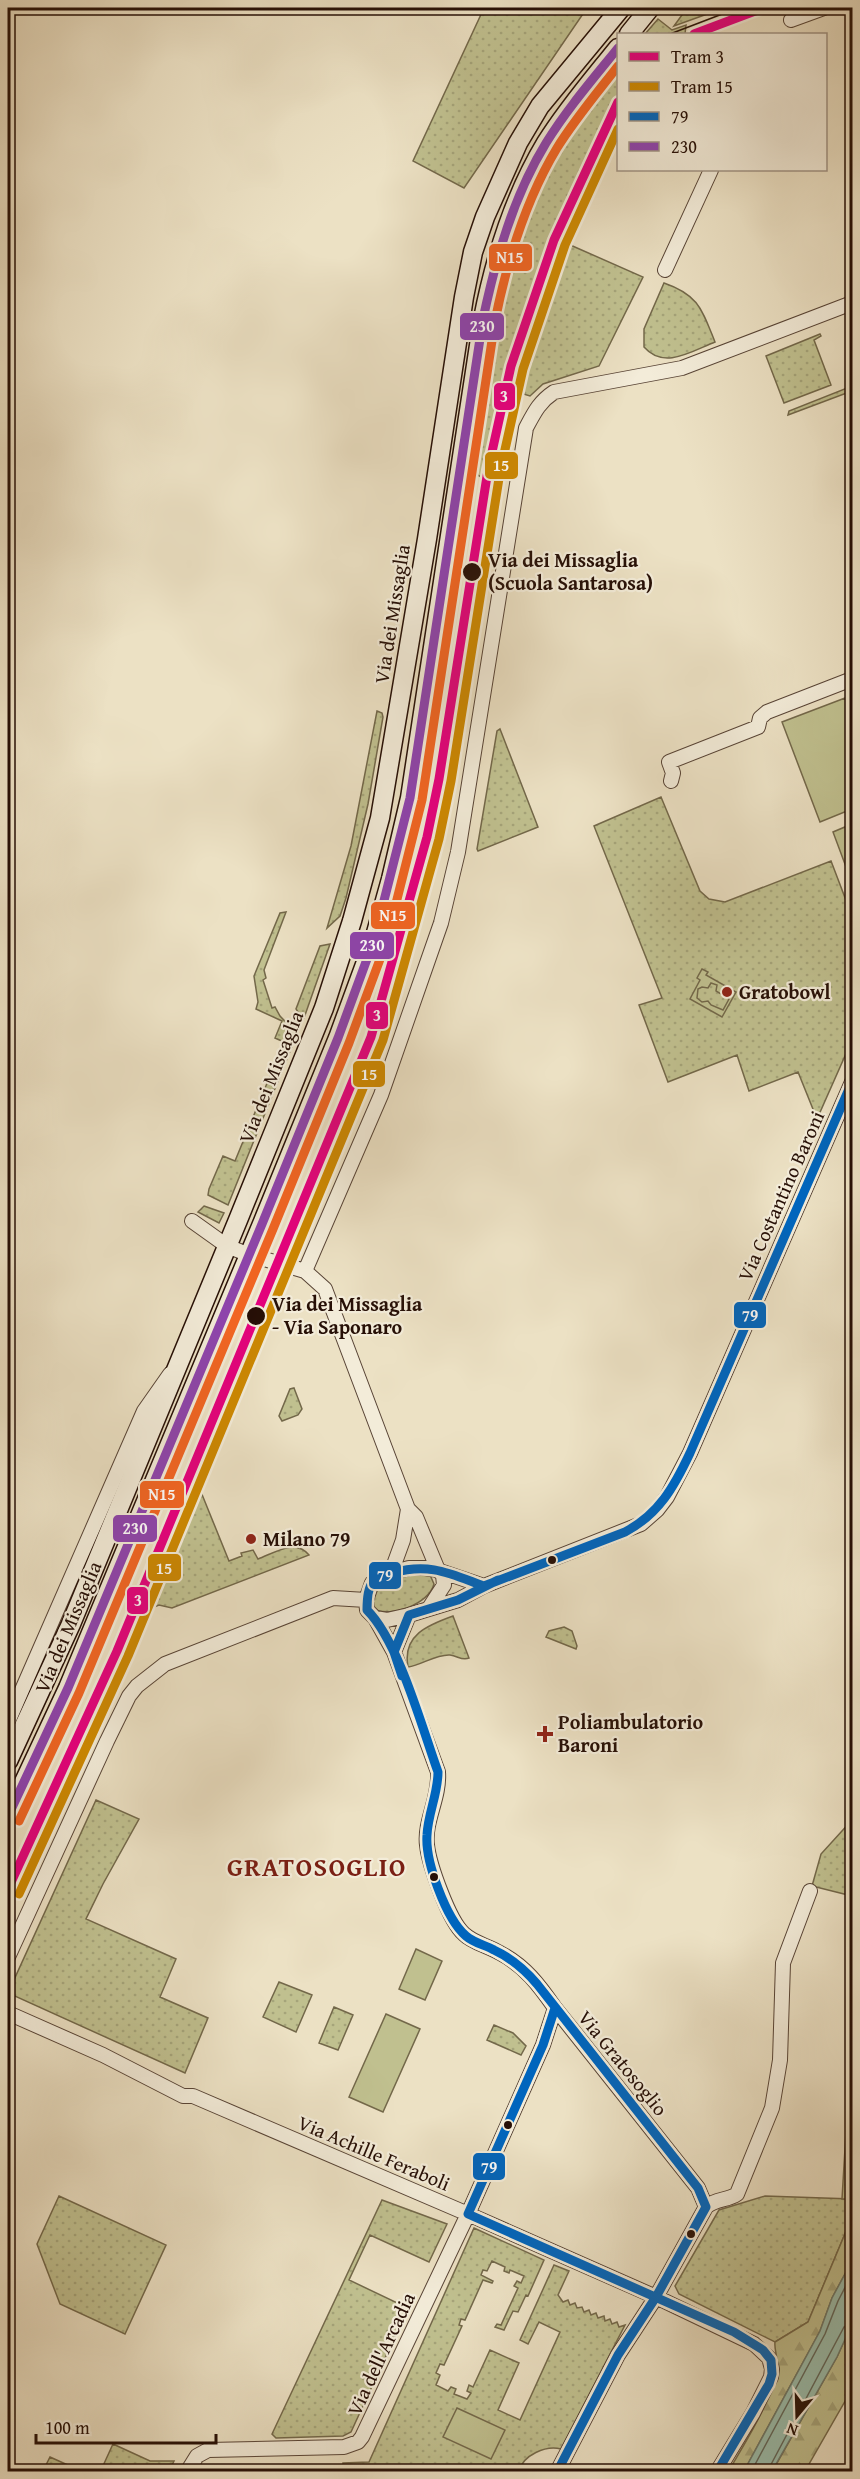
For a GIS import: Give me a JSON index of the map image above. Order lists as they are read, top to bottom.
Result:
{
  "streets": {
    "main road": ["Via dei Missaglia"],
    "street": [
      "Via Costantino Baroni",
      "Via Gratosoglio",
      "Via Achille Feraboli",
      "Via dell'Arcadia"
    ]
  },
  "crossings": [
    ["Via Gratosoglio", "Via Achille Feraboli"],
    ["Via Gratosoglio", "Via dell'Arcadia"],
    ["Via Achille Feraboli", "Via dell'Arcadia"]
  ],
  "districts": ["GRATOSOGLIO"],
  "places": {
    "other": [
      "Via dei Missaglia (Scuola Santarosa)",
      "Gratobowl",
      "Via dei Missaglia - Via Saponaro",
      "Milano 79"
    ],
    "health": ["Poliambulatorio Baroni"]
  },
  "lines": [
    "tram line 3",
    "transit line 230",
    "transit line N15",
    "tram line 15",
    "transit line 79"
  ],
  "legend": [
    "Tram 3",
    "Tram 15",
    "79",
    "230"
  ],
  "scale_bar": "100 m",
  "north": "bottom"
}
